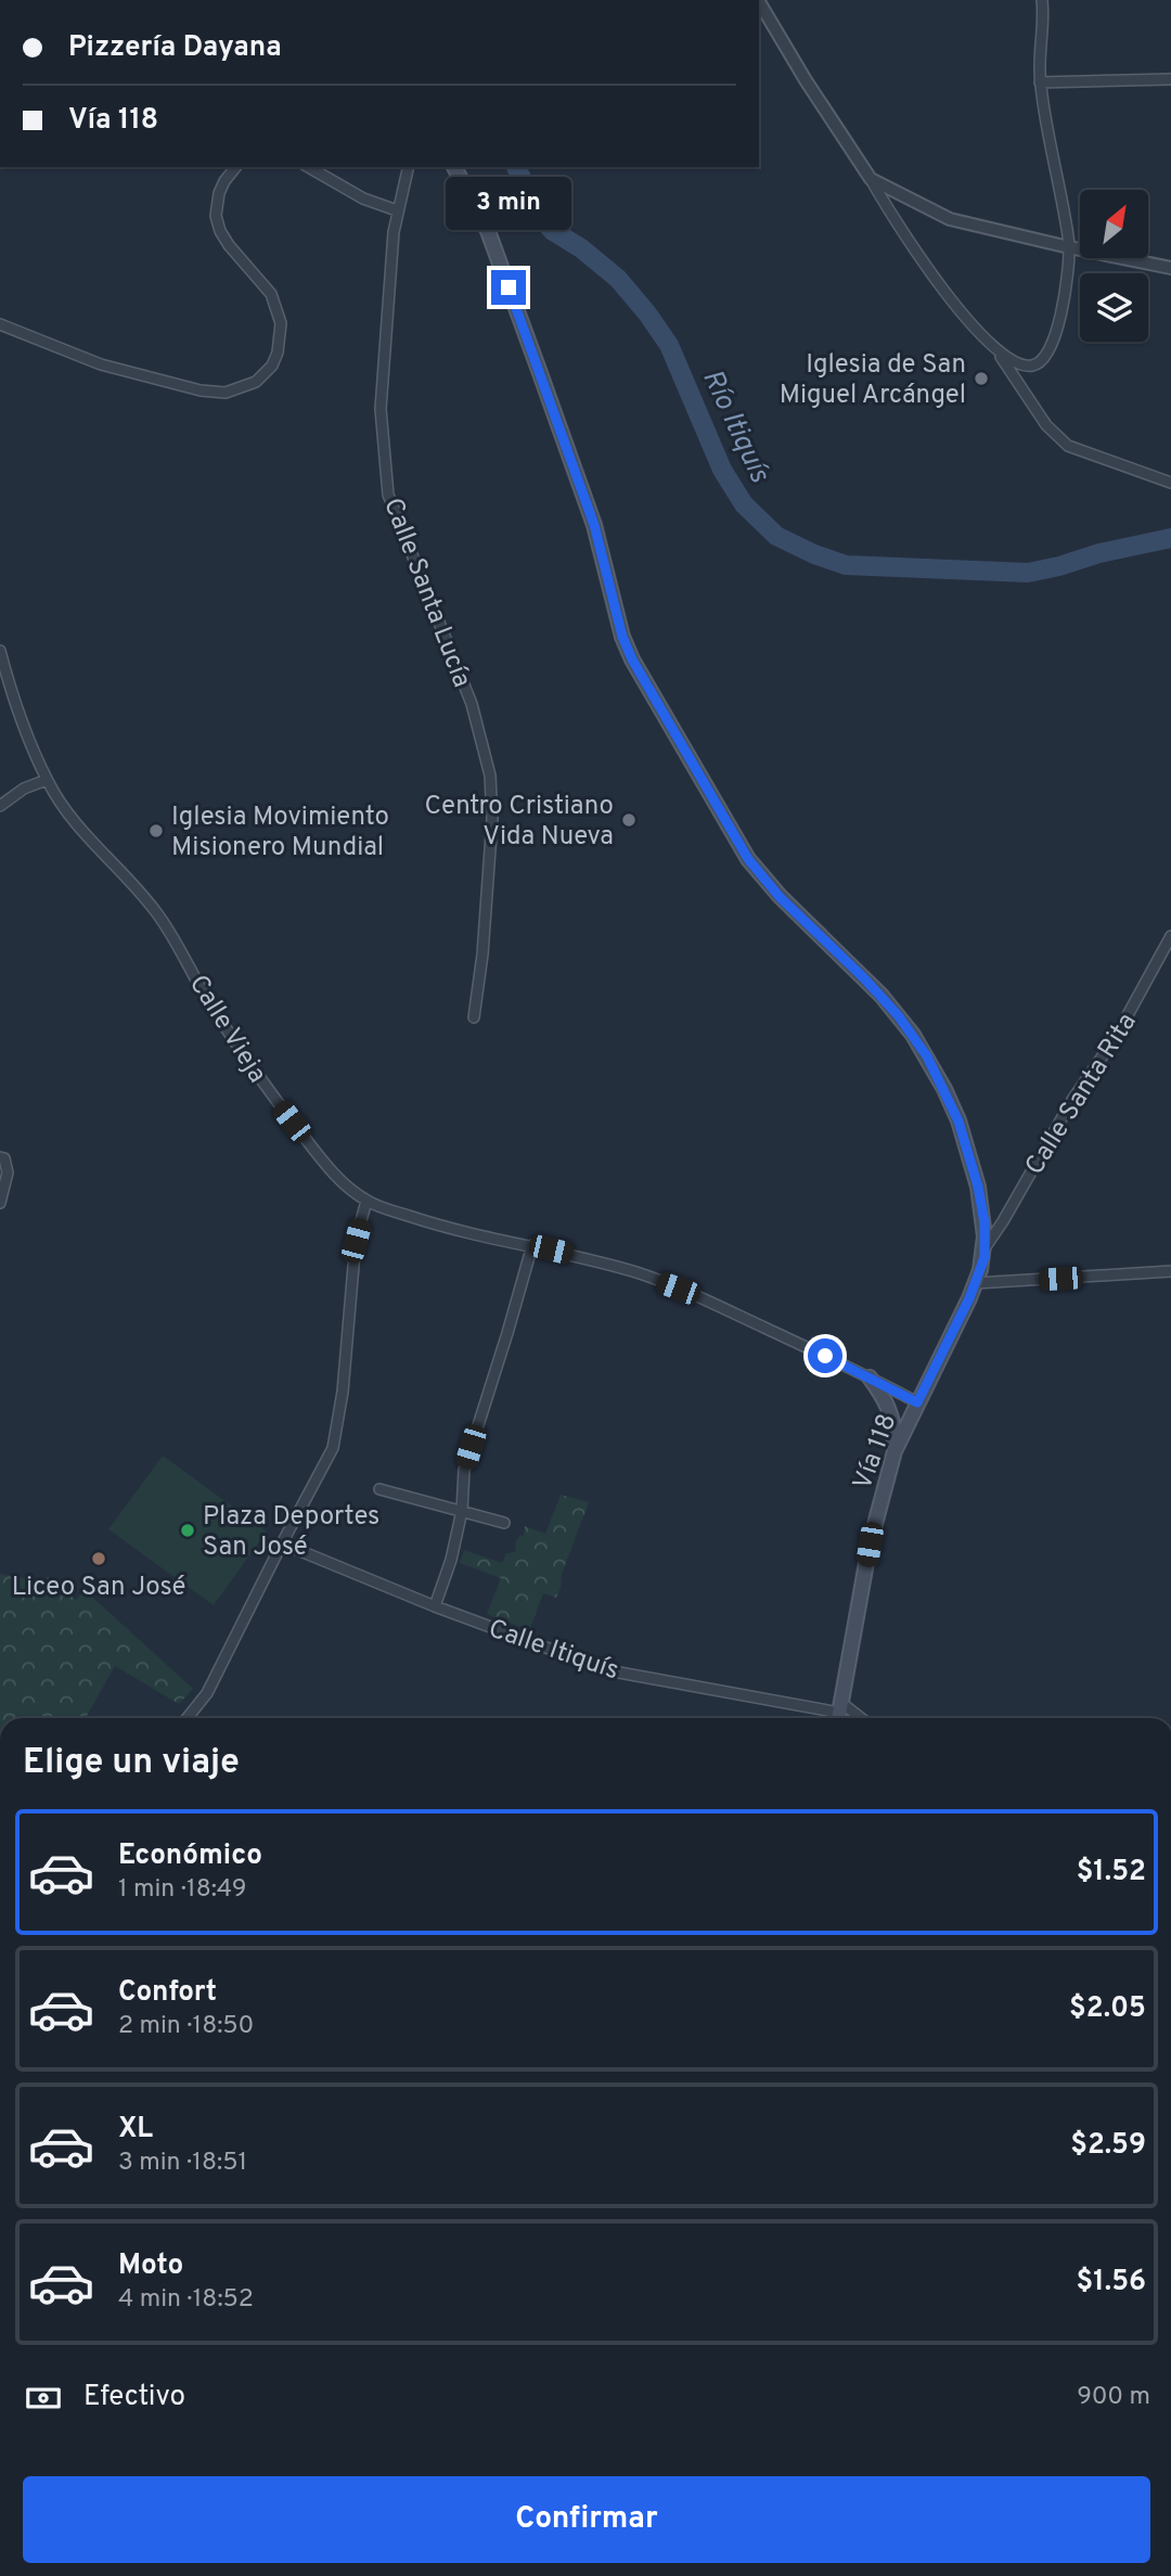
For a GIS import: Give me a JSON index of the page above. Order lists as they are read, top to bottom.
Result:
{
  "streets": {
    "main road": ["Vía 118"],
    "street": [
      "Calle Santa Lucía",
      "Calle Vieja",
      "Calle Santa Rita",
      "Calle Itiquís"
    ]
  },
  "crossings": [
    ["Calle Vieja", "Vía 118"],
    ["Calle Santa Rita", "Vía 118"],
    ["Vía 118", "Calle Itiquís"]
  ],
  "water": ["Río Itiquís"],
  "places": [
    "Iglesia de San Miguel Arcángel",
    "Centro Cristiano Vida Nueva",
    "Iglesia Movimiento Misionero Mundial",
    "Plaza Deportes San José",
    "Liceo San José"
  ],
  "north": "top right",
  "page": {
    "banner": ["Pizzería Dayana", "Vía 118"],
    "bubble": "3 min",
    "heading": "Elige un viaje",
    "list": [
      {
        "name": "Económico",
        "note": "1 min · 18:49",
        "value": "$1.52"
      },
      {
        "name": "Confort",
        "note": "2 min · 18:50",
        "value": "$2.05"
      },
      {
        "name": "XL",
        "note": "3 min · 18:51",
        "value": "$2.59"
      },
      {
        "name": "Moto",
        "note": "4 min · 18:52",
        "value": "$1.56"
      }
    ],
    "pay": ["Efectivo", "900 m"],
    "buttons": "Confirmar"
  }
}
